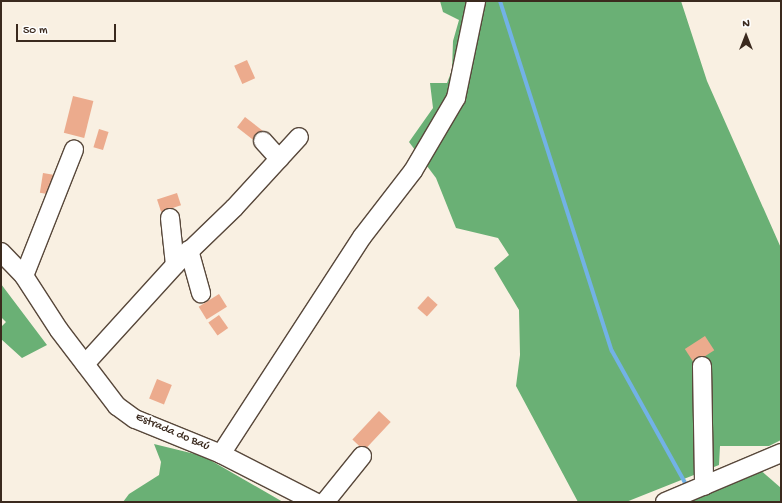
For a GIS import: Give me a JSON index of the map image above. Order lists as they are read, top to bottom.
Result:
{
  "streets": {
    "street": ["Estrada do Baú"]
  },
  "scale_bar": "50 m",
  "north": "top"
}
